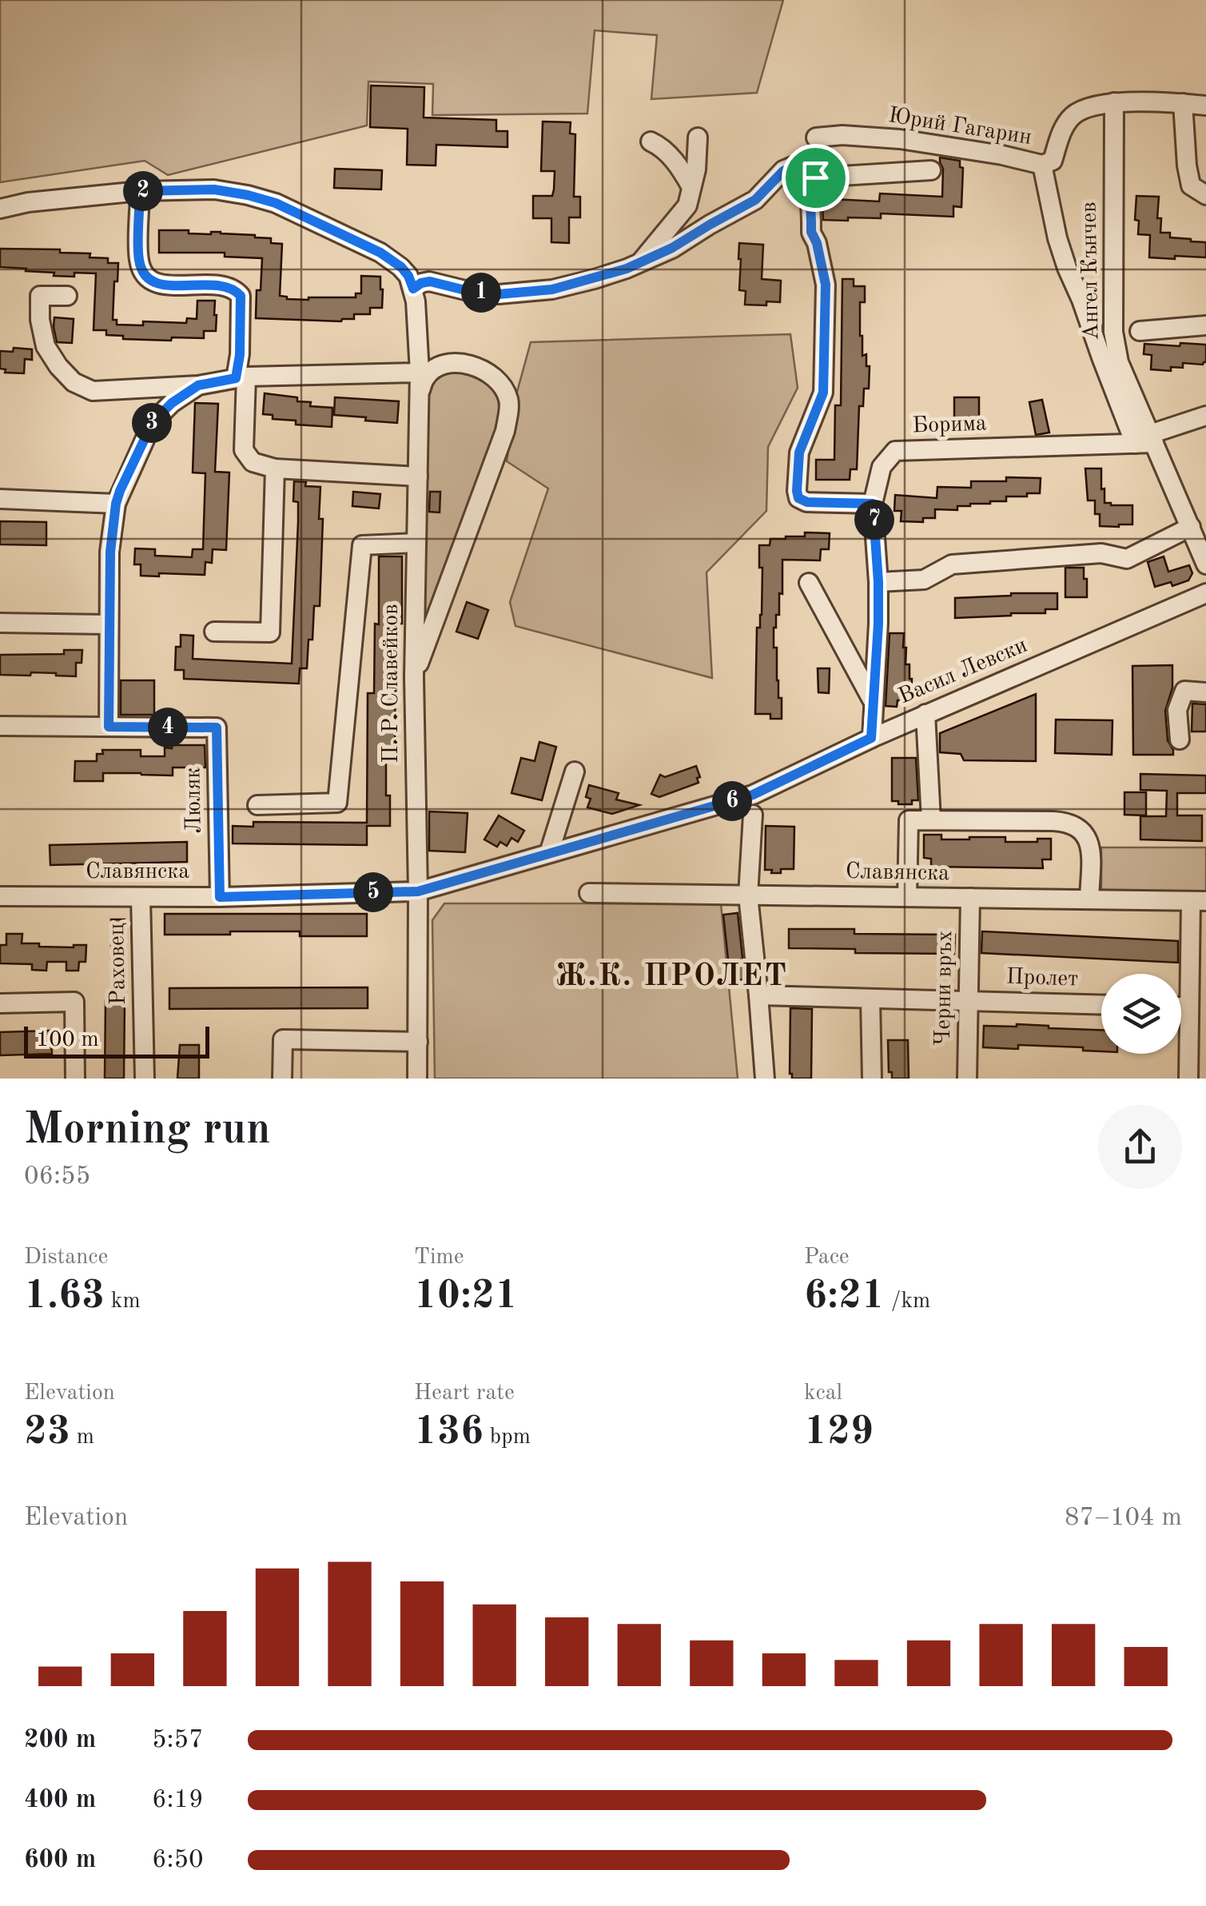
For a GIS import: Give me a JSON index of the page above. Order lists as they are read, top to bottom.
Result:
{
  "streets": {
    "street": [
      "Юрий Гагарин",
      "Ангел Кънчев",
      "Борима",
      "Васил Левски",
      "П. Р. Славейков",
      "Люляк",
      "Славянска",
      "Раховец",
      "Пролет",
      "Черни връх"
    ]
  },
  "crossings": [
    ["Юрий Гагарин", "Ангел Кънчев"],
    ["Ангел Кънчев", "Борима"],
    ["Борима", "Васил Левски"],
    ["Васил Левски", "П. Р. Славейков"],
    ["Васил Левски", "Славянска"],
    ["П. Р. Славейков", "Славянска"],
    ["Люляк", "Славянска"],
    ["Славянска", "Раховец"],
    ["Славянска", "Черни връх"],
    ["Пролет", "Черни връх"]
  ],
  "districts": ["Ж.К. ПРОЛЕТ"],
  "scale_bar": "100 m",
  "page": {
    "pins": [
      "2",
      "1",
      "3",
      "7",
      "4",
      "6",
      "5"
    ],
    "scale": "100 m",
    "heading": ["Morning run", "06:55"],
    "stats": [
      ["Distance", "1.63 km"],
      ["Time", "10:21"],
      ["Pace", "6:21 /km"],
      ["Elevation", "23 m"],
      ["Heart rate", "136 bpm"],
      ["kcal", "129"]
    ],
    "chart": ["Elevation", "87–104 m"],
    "list": [
      {
        "name": "200 m",
        "note": "5:57"
      },
      {
        "name": "400 m",
        "note": "6:19"
      },
      {
        "name": "600 m",
        "note": "6:50"
      }
    ]
  }
}
